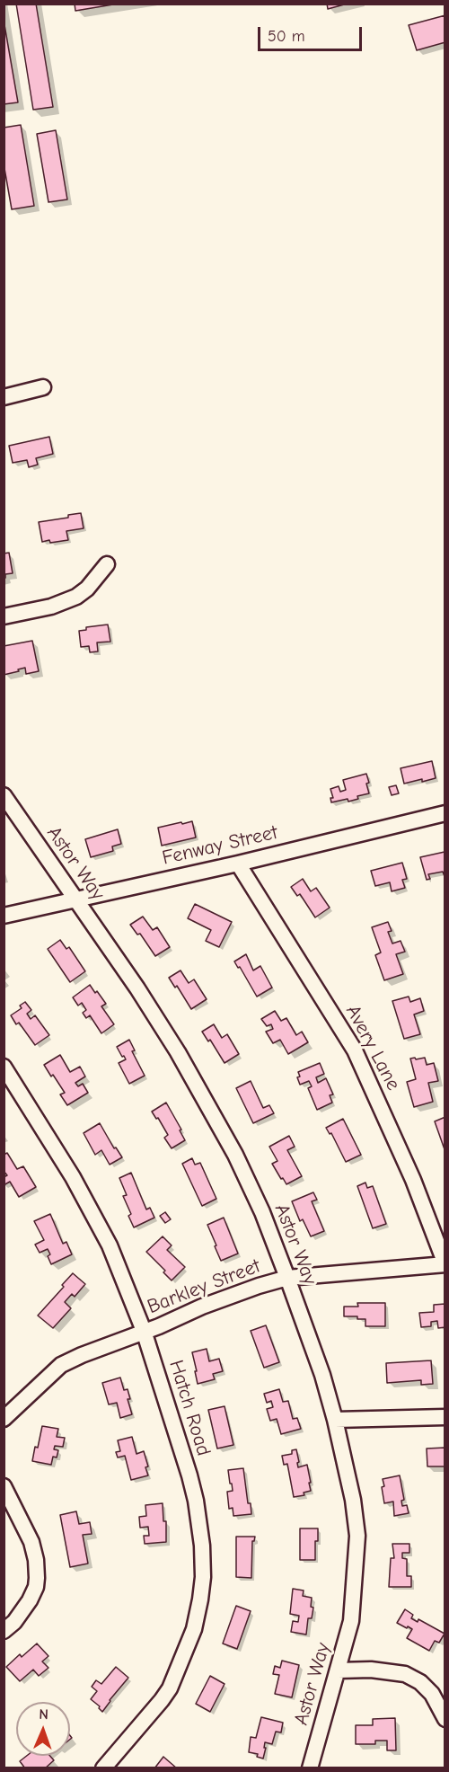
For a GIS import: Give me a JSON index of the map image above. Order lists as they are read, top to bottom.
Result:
{
  "streets": {
    "street": [
      "Fenway Street",
      "Astor Way",
      "Avery Lane",
      "Barkley Street",
      "Hatch Road"
    ]
  },
  "crossings": [
    ["Fenway Street", "Astor Way"],
    ["Fenway Street", "Avery Lane"],
    ["Astor Way", "Barkley Street"],
    ["Avery Lane", "Barkley Street"],
    ["Barkley Street", "Hatch Road"]
  ],
  "scale_bar": "50 m",
  "north": "top"
}
